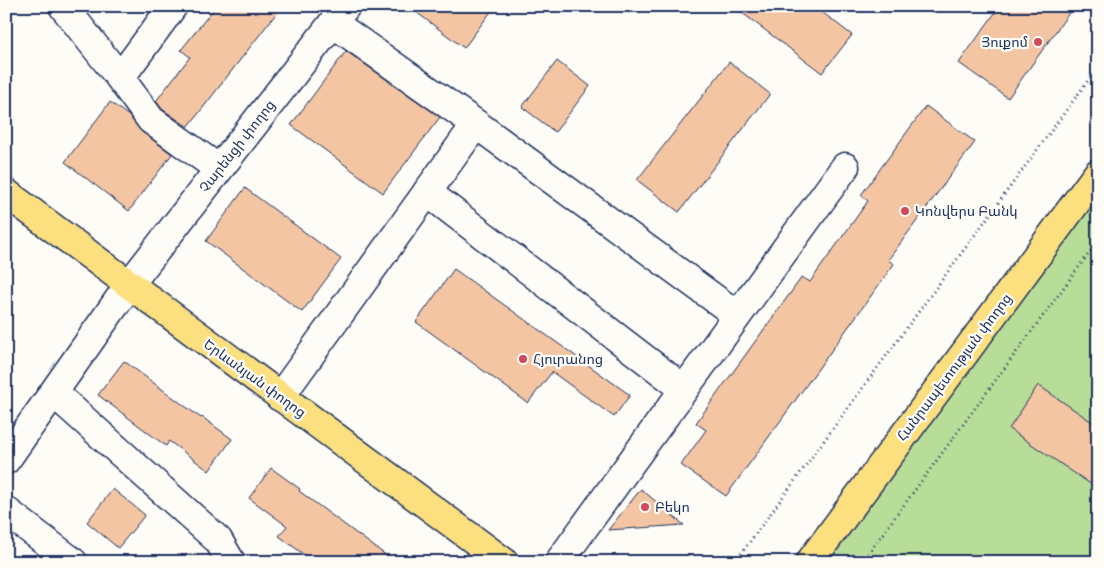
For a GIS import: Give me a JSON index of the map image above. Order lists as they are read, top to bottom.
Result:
{
  "streets": {
    "main road": ["Հանրապետության փողոց", "Երևանյան փողոց"],
    "street": ["Չարենցի փողոց"]
  },
  "crossings": [
    ["Չարենցի փողոց", "Երևանյան փողոց"]
  ],
  "places": [
    "Յուքոմ",
    "Կոնվերս Բանկ",
    "Հյուրանոց",
    "Բեկո"
  ]
}
